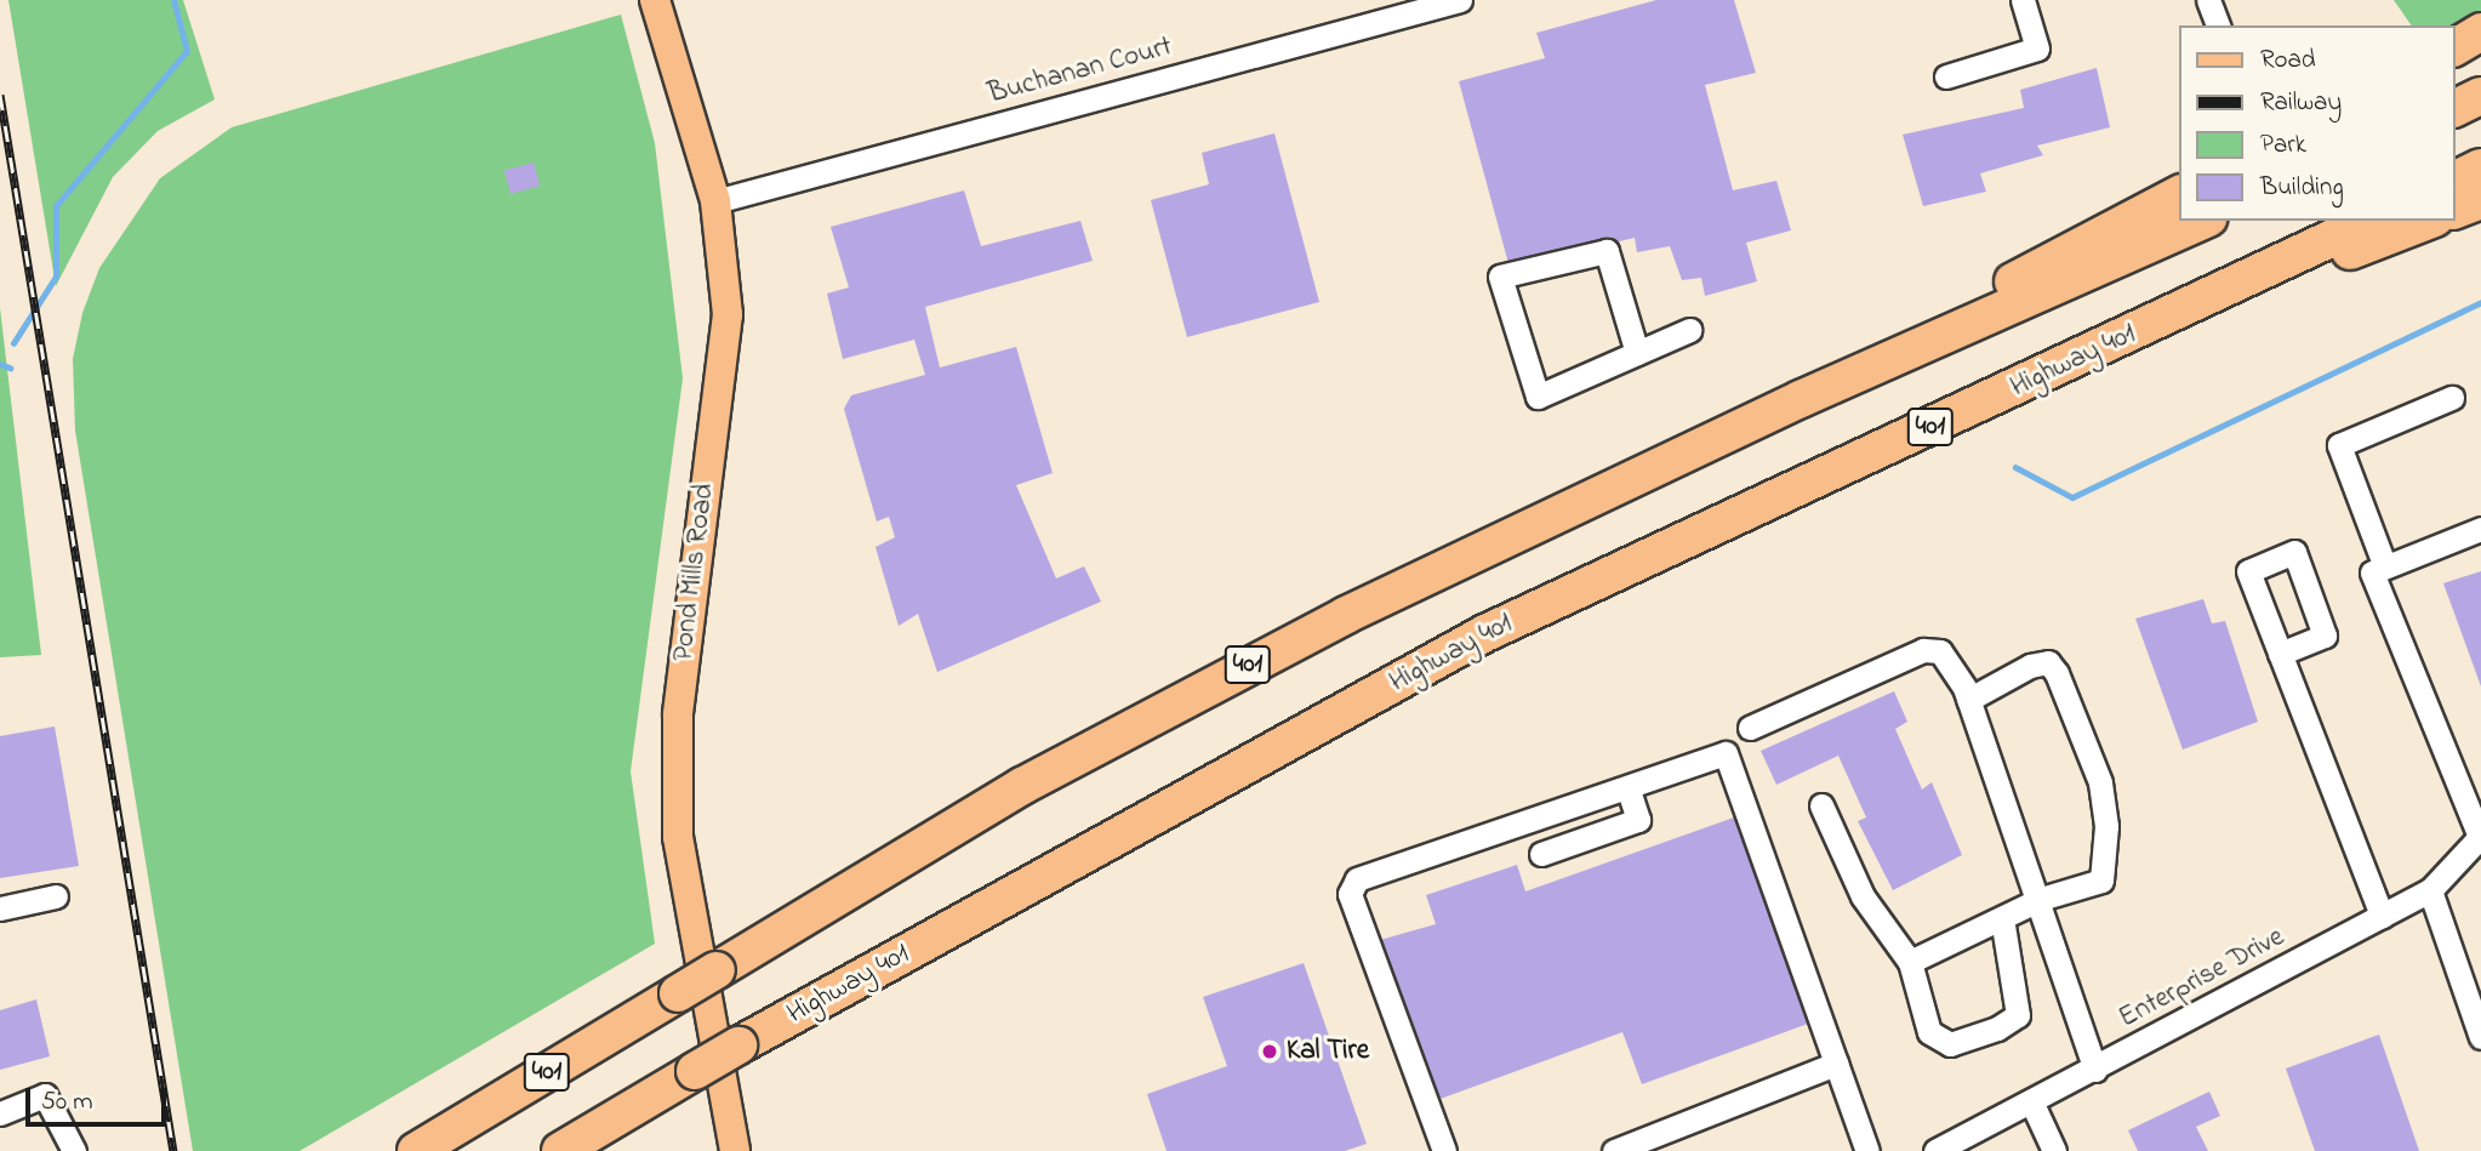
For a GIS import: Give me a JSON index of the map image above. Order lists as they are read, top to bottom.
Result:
{
  "streets": {
    "highway": ["Highway 401", "401"],
    "main road": ["Pond Mills Road"],
    "street": ["Buchanan Court", "Enterprise Drive"]
  },
  "crossings": [
    ["Buchanan Court", "Pond Mills Road"]
  ],
  "places": ["Kal Tire"],
  "legend": [
    "Road",
    "Railway",
    "Park",
    "Building"
  ],
  "scale_bar": "50 m"
}
